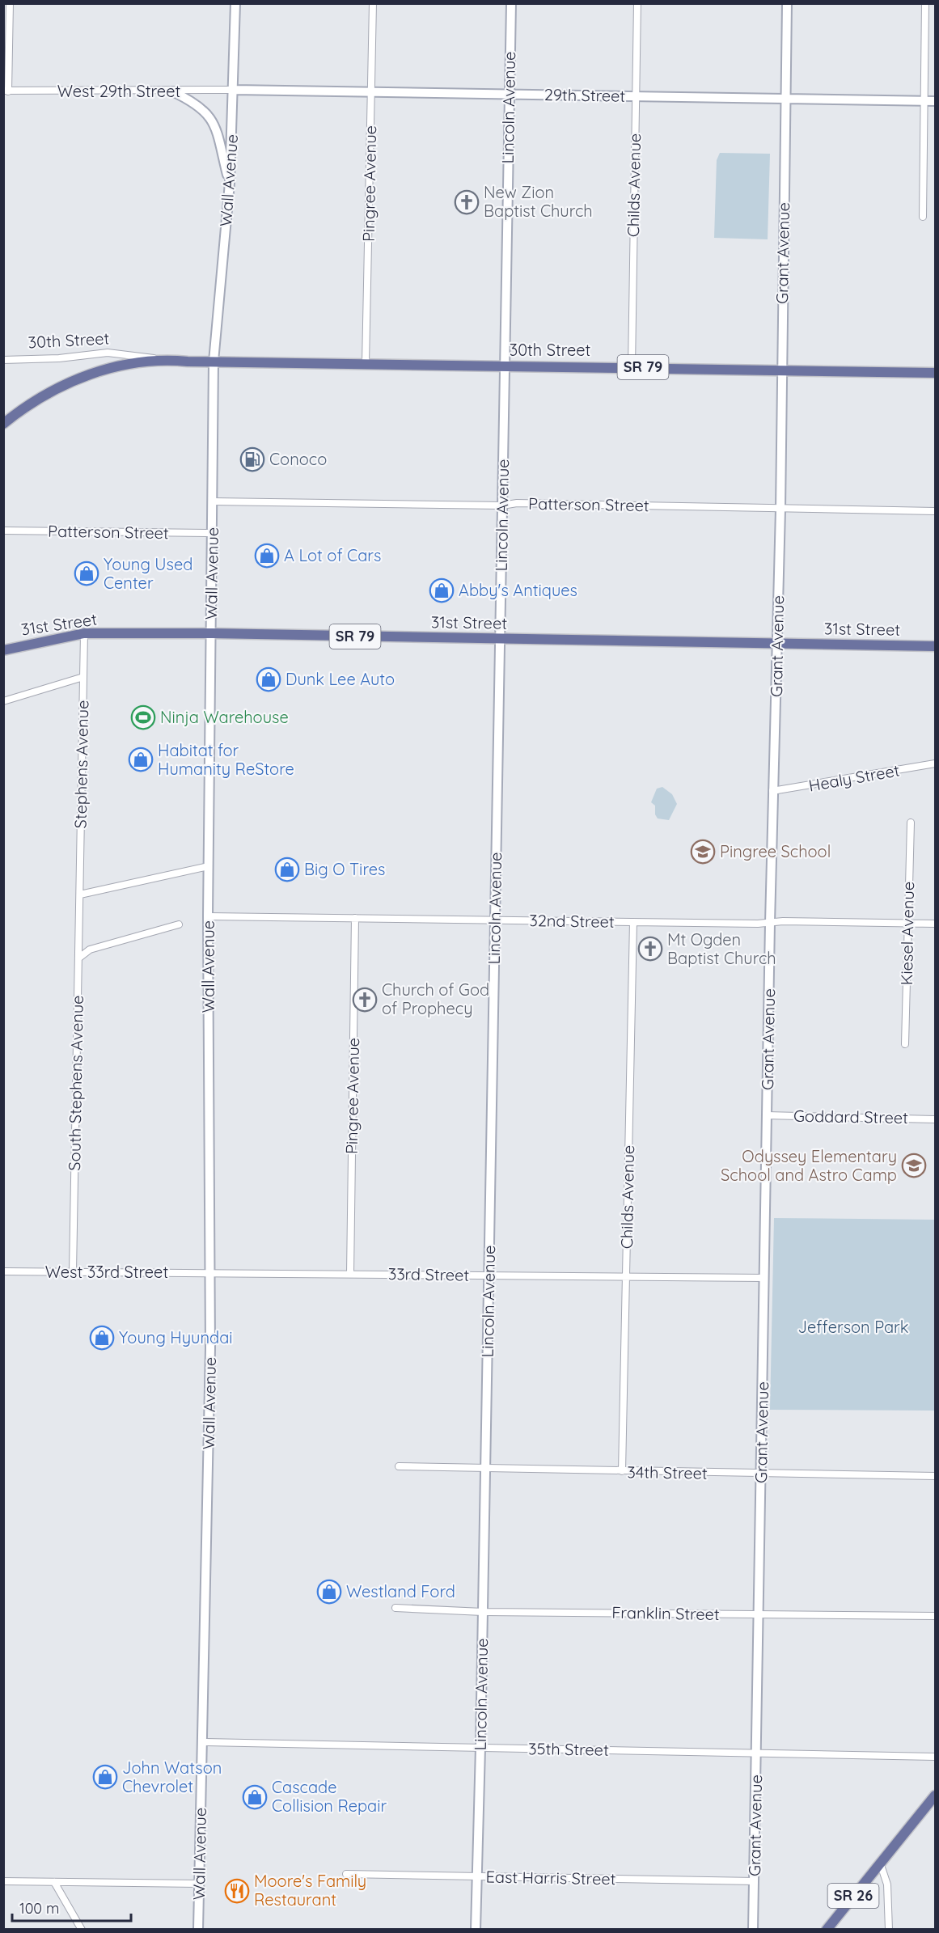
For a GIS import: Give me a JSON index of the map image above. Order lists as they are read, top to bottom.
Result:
{
  "streets": {
    "main road": [
      "30th Street",
      "SR 79",
      "31st Street",
      "SR 26"
    ],
    "street": [
      "West 29th Street",
      "29th Street",
      "Lincoln Avenue",
      "Wall Avenue",
      "Pingree Avenue",
      "Childs Avenue",
      "Grant Avenue",
      "Patterson Street",
      "Stephens Avenue",
      "Healy Street",
      "32nd Street",
      "Kiesel Avenue",
      "South Stephens Avenue",
      "Goddard Street",
      "West 33rd Street",
      "33rd Street",
      "34th Street",
      "Franklin Street",
      "35th Street",
      "East Harris Street"
    ]
  },
  "crossings": [
    ["West 29th Street", "29th Street"],
    ["West 29th Street", "Wall Avenue"],
    ["29th Street", "Lincoln Avenue"],
    ["29th Street", "Wall Avenue"],
    ["29th Street", "Pingree Avenue"],
    ["29th Street", "Childs Avenue"],
    ["29th Street", "Grant Avenue"],
    ["Lincoln Avenue", "30th Street"],
    ["Lincoln Avenue", "Patterson Street"],
    ["Lincoln Avenue", "31st Street"],
    ["Lincoln Avenue", "32nd Street"],
    ["Lincoln Avenue", "33rd Street"],
    ["Lincoln Avenue", "34th Street"],
    ["Lincoln Avenue", "Franklin Street"],
    ["Lincoln Avenue", "35th Street"],
    ["Lincoln Avenue", "East Harris Street"],
    ["Wall Avenue", "30th Street"],
    ["Wall Avenue", "Patterson Street"],
    ["Wall Avenue", "31st Street"],
    ["Wall Avenue", "32nd Street"],
    ["Wall Avenue", "West 33rd Street"],
    ["Wall Avenue", "33rd Street"],
    ["Wall Avenue", "35th Street"],
    ["Pingree Avenue", "30th Street"],
    ["Pingree Avenue", "32nd Street"],
    ["Pingree Avenue", "33rd Street"],
    ["Childs Avenue", "30th Street"],
    ["Childs Avenue", "32nd Street"],
    ["Childs Avenue", "33rd Street"],
    ["Childs Avenue", "34th Street"],
    ["Grant Avenue", "30th Street"],
    ["Grant Avenue", "Patterson Street"],
    ["Grant Avenue", "31st Street"],
    ["Grant Avenue", "Healy Street"],
    ["Grant Avenue", "32nd Street"],
    ["Grant Avenue", "Goddard Street"],
    ["Grant Avenue", "33rd Street"],
    ["Grant Avenue", "34th Street"],
    ["Grant Avenue", "Franklin Street"],
    ["Grant Avenue", "35th Street"],
    ["Grant Avenue", "East Harris Street"],
    ["31st Street", "Stephens Avenue"],
    ["Stephens Avenue", "South Stephens Avenue"],
    ["32nd Street", "Kiesel Avenue"],
    ["South Stephens Avenue", "West 33rd Street"],
    ["West 33rd Street", "33rd Street"]
  ],
  "parks": ["Jefferson Park"],
  "places": {
    "church": ["New Zion Baptist Church", "Mt Ogden Baptist Church", "Church of God of Prophecy"],
    "fuel station": ["Conoco"],
    "shop": [
      "A Lot of Cars",
      "Young Used Center",
      "Abby's Antiques",
      "Dunk Lee Auto",
      "Habitat for Humanity ReStore",
      "Big O Tires",
      "Young Hyundai",
      "Westland Ford",
      "John Watson Chevrolet",
      "Cascade Collision Repair"
    ],
    "sports": ["Ninja Warehouse"],
    "school or university": ["Pingree School", "Odyssey Elementary School and Astro Camp"],
    "restaurant": ["Moore's Family Restaurant"]
  },
  "scale_bar": "100 m"
}
